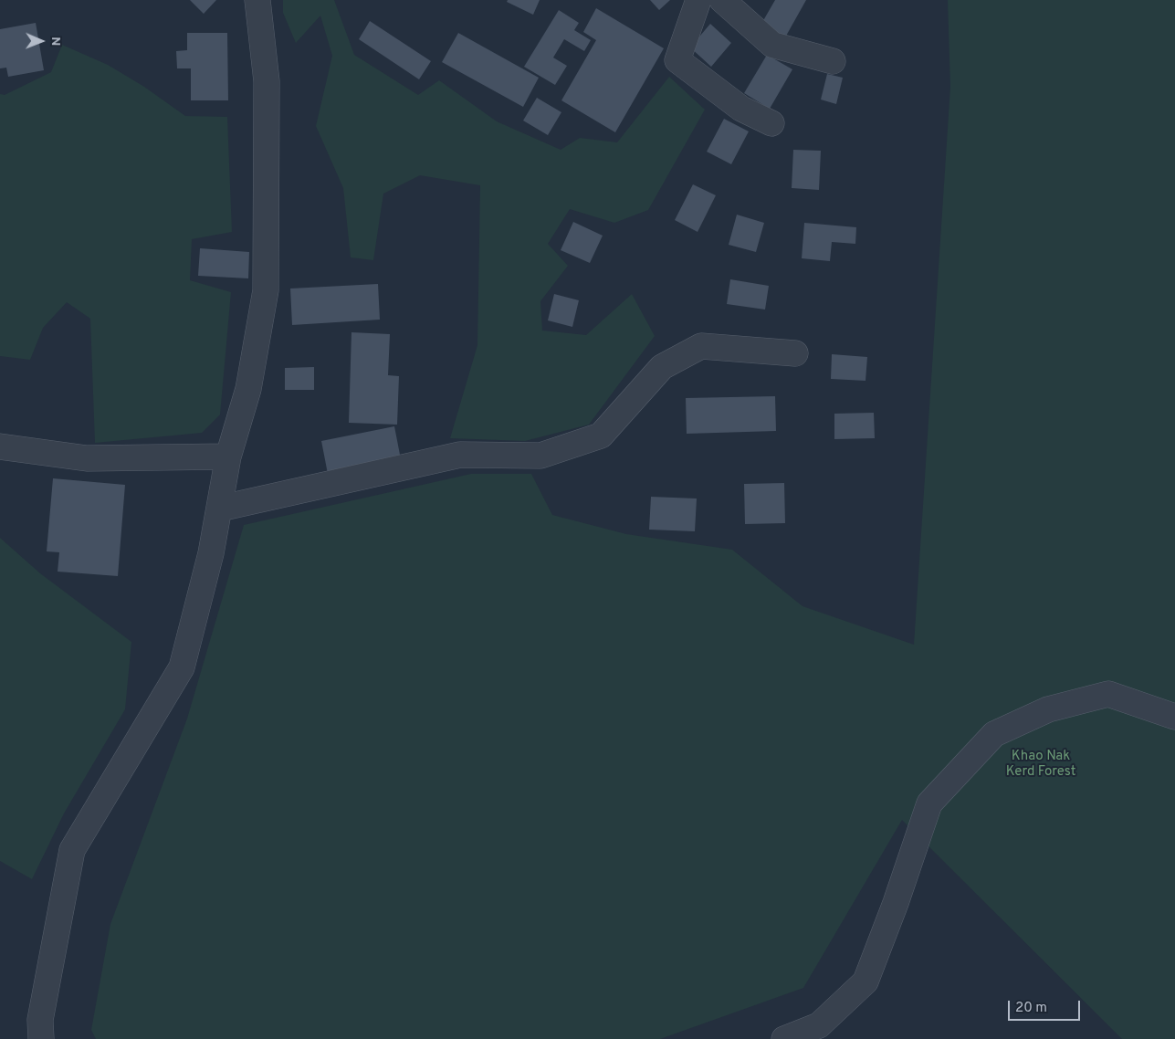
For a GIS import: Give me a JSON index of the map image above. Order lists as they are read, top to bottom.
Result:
{
  "parks": ["Khao Nak Kerd Forest"],
  "scale_bar": "20 m",
  "north": "right"
}
